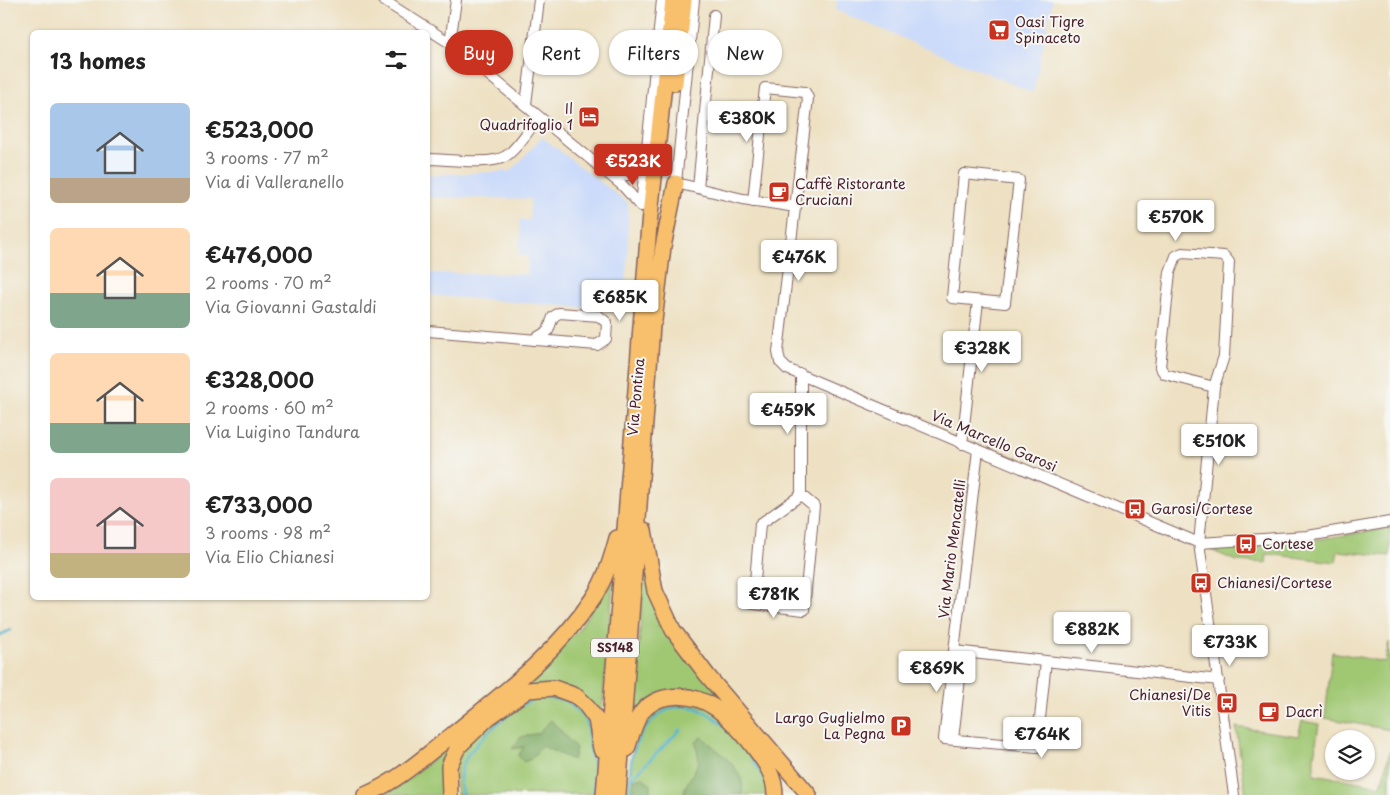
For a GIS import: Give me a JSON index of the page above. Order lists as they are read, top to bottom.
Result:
{
  "streets": {
    "highway": ["Via Pontina", "SS148"],
    "street": ["Via Marcello Garosi", "Via Mario Mencatelli"]
  },
  "crossings": [
    ["Via Marcello Garosi", "Via Mario Mencatelli"]
  ],
  "places": {
    "supermarket": ["Oasi Tigre Spinaceto"],
    "hotel": ["Il Quadrifoglio 1"],
    "cafe": ["Caffè Ristorante Cruciani", "Dacrì"],
    "bus stop": [
      "Garosi/Cortese",
      "Cortese",
      "Chianesi/Cortese",
      "Chianesi/De Vitis"
    ],
    "parking": ["Largo Guglielmo La Pegna"]
  },
  "page": {
    "chip": [
      "Buy",
      "Rent",
      "Filters",
      "New"
    ],
    "heading": "13 homes",
    "list": [
      {
        "name": "€523,000",
        "note": "3 rooms · 77 m² · Via di Valleranello"
      },
      {
        "name": "€476,000",
        "note": "2 rooms · 70 m² · Via Giovanni Gastaldi"
      },
      {
        "name": "€328,000",
        "note": "2 rooms · 60 m² · Via Luigino Tandura"
      },
      {
        "name": "€733,000",
        "note": "3 rooms · 98 m² · Via Elio Chianesi"
      }
    ],
    "price": [
      "€380K",
      "€523K",
      "€570K",
      "€476K",
      "€685K",
      "€328K",
      "€459K",
      "€510K",
      "€781K",
      "€882K",
      "€733K",
      "€869K",
      "€764K"
    ]
  }
}
